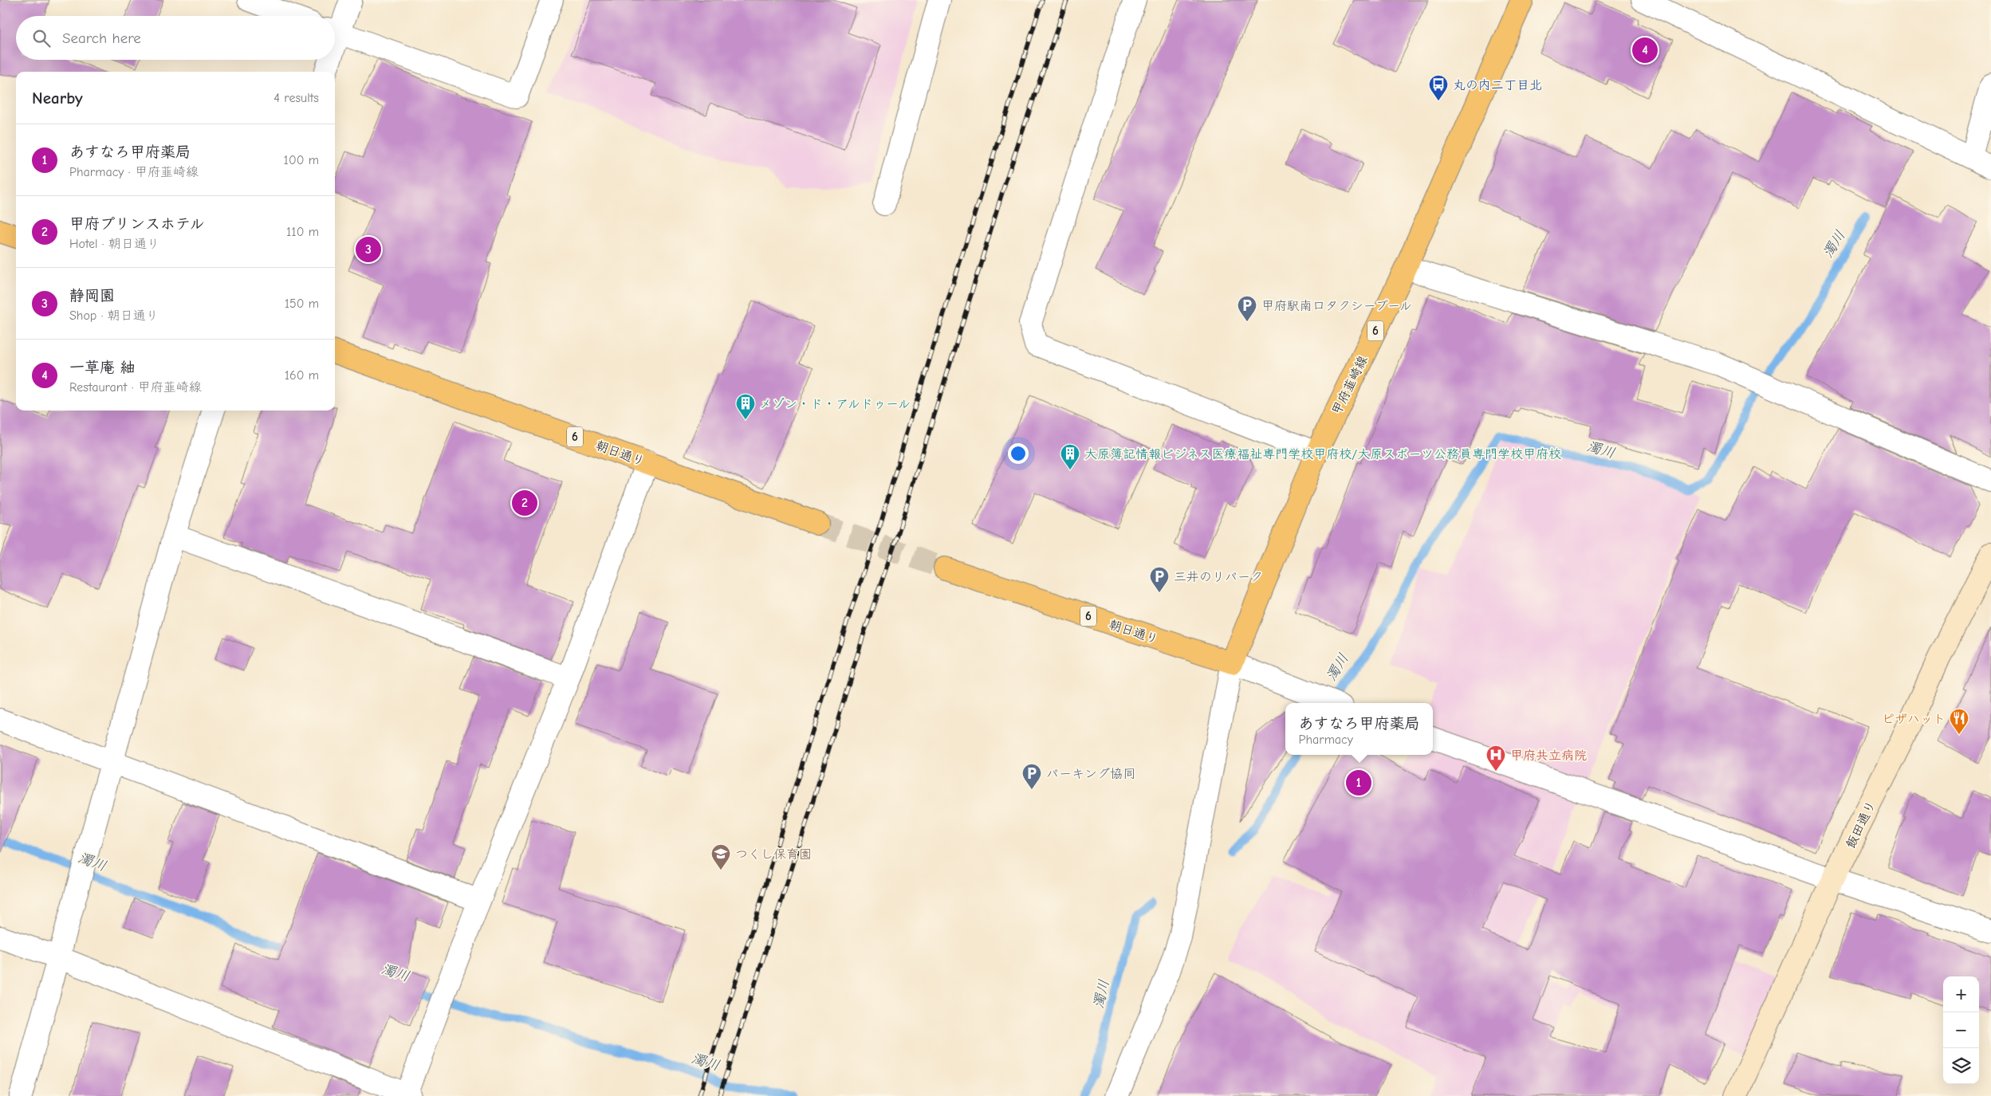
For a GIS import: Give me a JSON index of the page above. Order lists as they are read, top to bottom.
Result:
{
  "streets": {
    "main road": [
      "6",
      "甲府韮崎線",
      "朝日通り",
      "飯田通り"
    ]
  },
  "crossings": [
    ["甲府韮崎線", "朝日通り"]
  ],
  "water": ["濁川"],
  "places": {
    "bus stop": ["丸の内二丁目北"],
    "parking": ["甲府駅南口タクシープール", "三井のリパーク", "パーキング協同"],
    "building": ["メゾン・ド・アルドゥール", "大原簿記情報ビジネス医療福祉専門学校甲府校/大原スポーツ公務員専門学校甲府校"],
    "restaurant": ["ピザハット"],
    "hospital": ["甲府共立病院"],
    "school or university": ["つくし保育園"]
  },
  "page": {
    "search": "Search here",
    "pins": [
      "4",
      "3",
      "2",
      "1"
    ],
    "heading": ["Nearby", "4 results"],
    "list": [
      {
        "mark": "1",
        "name": "あすなろ甲府薬局",
        "note": "Pharmacy · 甲府韮崎線",
        "value": "100 m"
      },
      {
        "mark": "2",
        "name": "甲府プリンスホテル",
        "note": "Hotel · 朝日通り",
        "value": "110 m"
      },
      {
        "mark": "3",
        "name": "静岡園",
        "note": "Shop · 朝日通り",
        "value": "150 m"
      },
      {
        "mark": "4",
        "name": "一草庵 紬",
        "note": "Restaurant · 甲府韮崎線",
        "value": "160 m"
      }
    ],
    "popup": ["あすなろ甲府薬局", "Pharmacy"],
    "map_buttons": ["+", "−"]
  }
}
